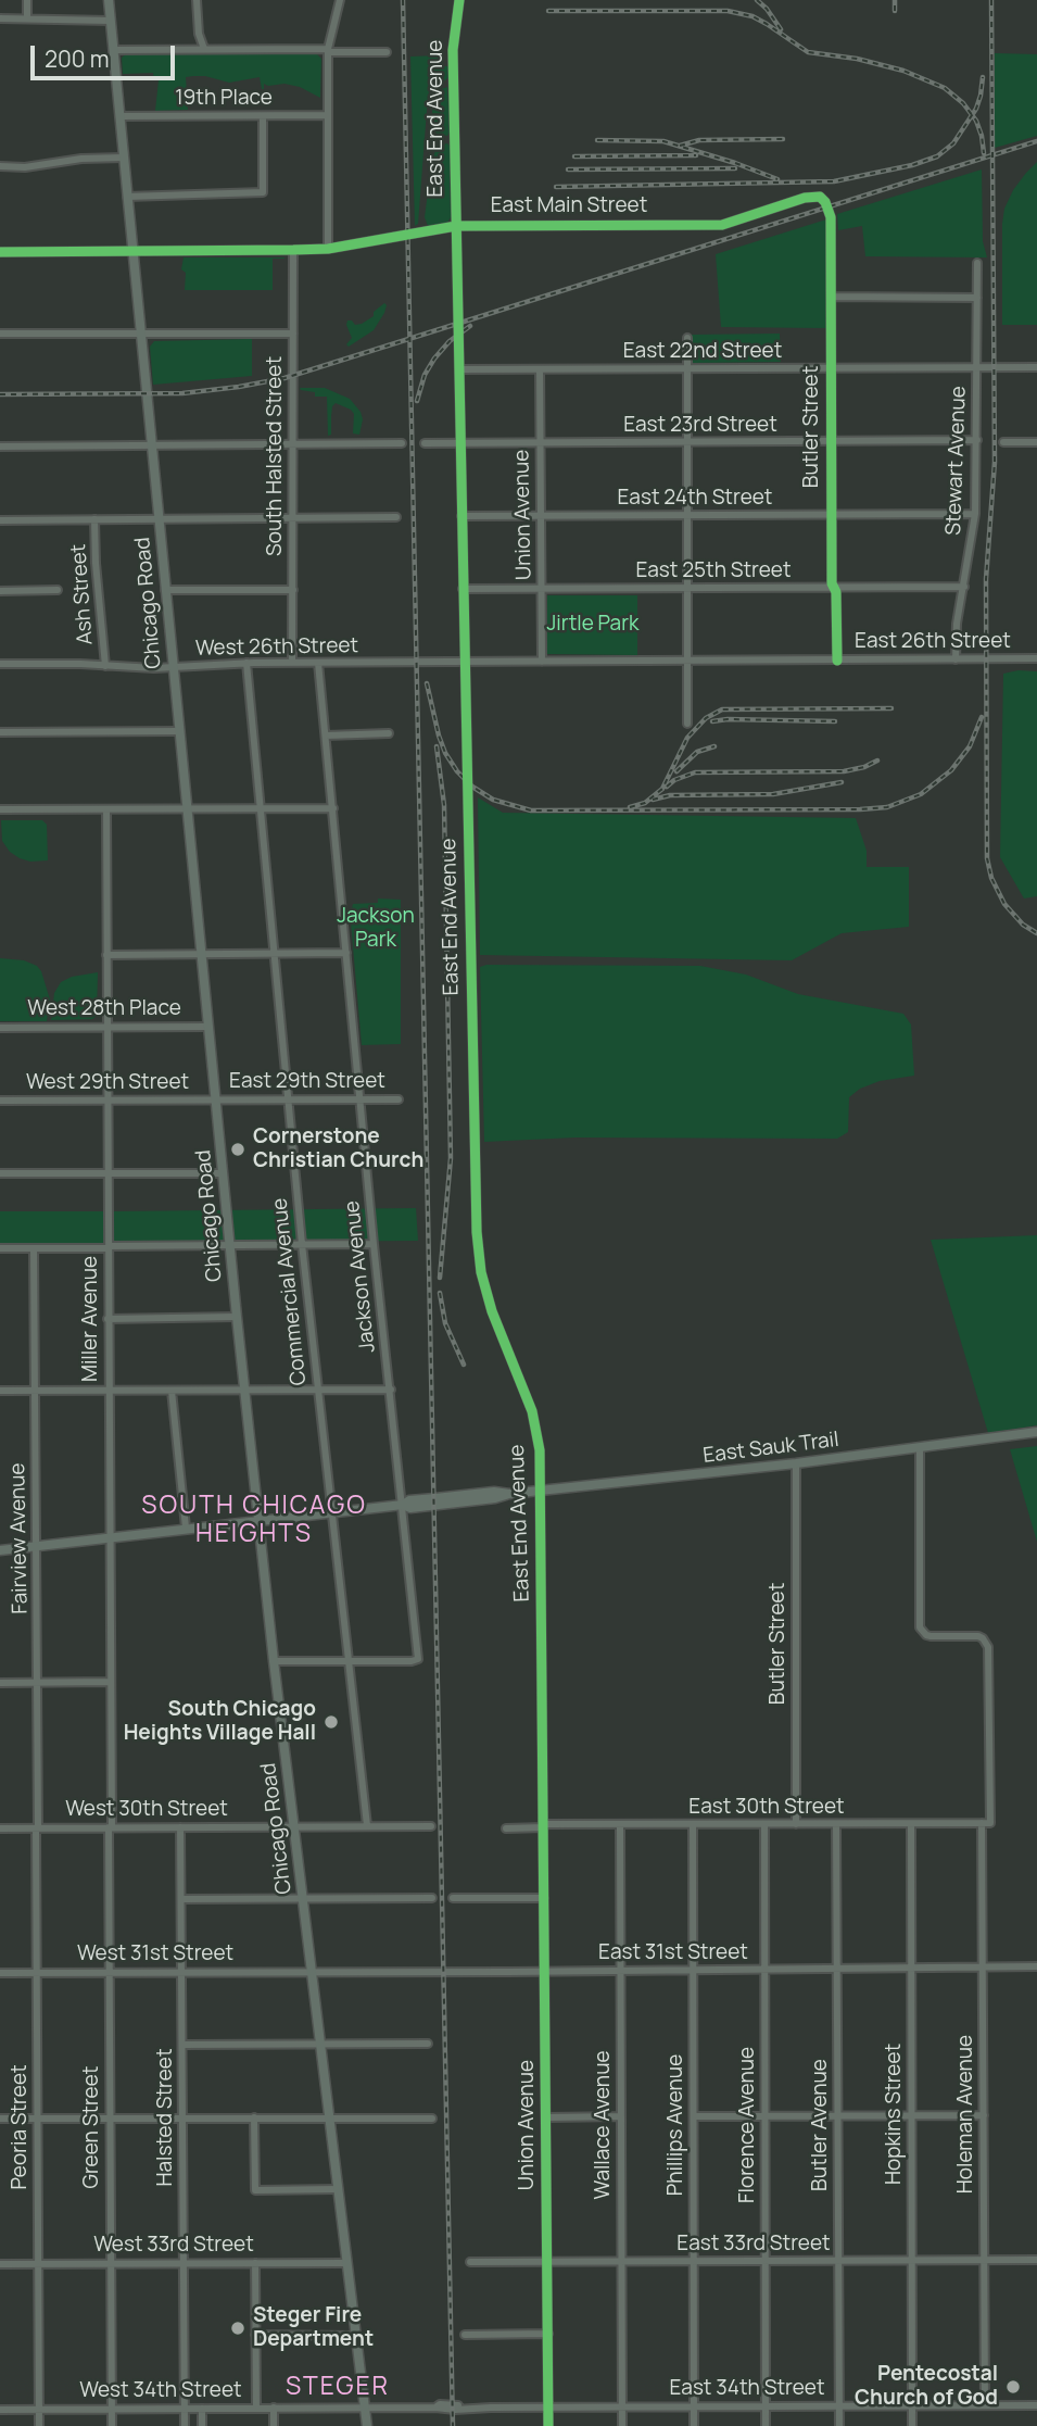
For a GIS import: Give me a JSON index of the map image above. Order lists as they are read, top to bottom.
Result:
{
  "streets": {
    "main road": ["Chicago Road", "East Sauk Trail"],
    "street": [
      "19th Place",
      "East End Avenue",
      "East Main Street",
      "East 22nd Street",
      "East 23rd Street",
      "Butler Street",
      "South Halsted Street",
      "Stewart Avenue",
      "East 24th Street",
      "Union Avenue",
      "East 25th Street",
      "Ash Street",
      "East 26th Street",
      "West 26th Street",
      "West 28th Place",
      "East 29th Street",
      "West 29th Street",
      "Jackson Avenue",
      "Commercial Avenue",
      "Miller Avenue",
      "Fairview Avenue",
      "East 30th Street",
      "West 30th Street",
      "East 31st Street",
      "West 31st Street",
      "Hopkins Street",
      "Holeman Avenue",
      "Halsted Street",
      "Wallace Avenue",
      "Phillips Avenue",
      "Florence Avenue",
      "Butler Avenue",
      "Peoria Street",
      "Green Street",
      "East 33rd Street",
      "West 33rd Street",
      "East 34th Street",
      "West 34th Street"
    ]
  },
  "crossings": [
    ["19th Place", "Chicago Road"],
    ["East End Avenue", "East Main Street"],
    ["East End Avenue", "East 22nd Street"],
    ["East End Avenue", "East 23rd Street"],
    ["East End Avenue", "East 24th Street"],
    ["East End Avenue", "Union Avenue"],
    ["East End Avenue", "East 25th Street"],
    ["East End Avenue", "East 26th Street"],
    ["East End Avenue", "East Sauk Trail"],
    ["East End Avenue", "East 30th Street"],
    ["East Main Street", "Butler Street"],
    ["East Main Street", "South Halsted Street"],
    ["East Main Street", "Chicago Road"],
    ["East 22nd Street", "Butler Street"],
    ["East 22nd Street", "Stewart Avenue"],
    ["East 22nd Street", "Union Avenue"],
    ["East 23rd Street", "Butler Street"],
    ["East 23rd Street", "Stewart Avenue"],
    ["East 23rd Street", "Union Avenue"],
    ["Butler Street", "East 24th Street"],
    ["Butler Street", "East 25th Street"],
    ["Butler Street", "East 26th Street"],
    ["Butler Street", "East Sauk Trail"],
    ["Butler Street", "East 30th Street"],
    ["South Halsted Street", "West 26th Street"],
    ["Stewart Avenue", "East 24th Street"],
    ["Stewart Avenue", "East 25th Street"],
    ["Stewart Avenue", "East 26th Street"],
    ["East 24th Street", "Union Avenue"],
    ["Union Avenue", "East 25th Street"],
    ["Union Avenue", "East 26th Street"],
    ["Union Avenue", "East 30th Street"],
    ["Union Avenue", "East 31st Street"],
    ["Union Avenue", "East 33rd Street"],
    ["Union Avenue", "East 34th Street"],
    ["Ash Street", "West 26th Street"],
    ["Chicago Road", "West 26th Street"],
    ["Chicago Road", "West 28th Place"],
    ["Chicago Road", "East 29th Street"],
    ["Chicago Road", "West 29th Street"],
    ["Chicago Road", "East Sauk Trail"],
    ["Chicago Road", "West 30th Street"],
    ["Chicago Road", "East 31st Street"],
    ["Chicago Road", "West 31st Street"],
    ["Chicago Road", "West 33rd Street"],
    ["Chicago Road", "West 34th Street"],
    ["East 26th Street", "West 26th Street"],
    ["West 26th Street", "Jackson Avenue"],
    ["West 26th Street", "Commercial Avenue"],
    ["West 28th Place", "Miller Avenue"],
    ["East 29th Street", "West 29th Street"],
    ["East 29th Street", "Jackson Avenue"],
    ["East 29th Street", "Commercial Avenue"],
    ["West 29th Street", "Miller Avenue"],
    ["Jackson Avenue", "Commercial Avenue"],
    ["Jackson Avenue", "East Sauk Trail"],
    ["Commercial Avenue", "East Sauk Trail"],
    ["Miller Avenue", "East Sauk Trail"],
    ["Miller Avenue", "West 30th Street"],
    ["Miller Avenue", "Green Street"],
    ["East Sauk Trail", "Fairview Avenue"],
    ["East Sauk Trail", "Holeman Avenue"],
    ["Fairview Avenue", "West 30th Street"],
    ["Fairview Avenue", "Peoria Street"],
    ["East 30th Street", "Hopkins Street"],
    ["East 30th Street", "Holeman Avenue"],
    ["East 30th Street", "Wallace Avenue"],
    ["East 30th Street", "Phillips Avenue"],
    ["East 30th Street", "Florence Avenue"],
    ["East 30th Street", "Butler Avenue"],
    ["West 30th Street", "Halsted Street"],
    ["West 30th Street", "Peoria Street"],
    ["West 30th Street", "Green Street"],
    ["East 31st Street", "West 31st Street"],
    ["East 31st Street", "Hopkins Street"],
    ["East 31st Street", "Holeman Avenue"],
    ["East 31st Street", "Wallace Avenue"],
    ["East 31st Street", "Phillips Avenue"],
    ["East 31st Street", "Florence Avenue"],
    ["East 31st Street", "Butler Avenue"],
    ["West 31st Street", "Halsted Street"],
    ["West 31st Street", "Peoria Street"],
    ["West 31st Street", "Green Street"],
    ["Hopkins Street", "East 33rd Street"],
    ["Hopkins Street", "East 34th Street"],
    ["Holeman Avenue", "East 33rd Street"],
    ["Holeman Avenue", "East 34th Street"],
    ["Halsted Street", "West 33rd Street"],
    ["Halsted Street", "West 34th Street"],
    ["Wallace Avenue", "East 33rd Street"],
    ["Wallace Avenue", "East 34th Street"],
    ["Phillips Avenue", "East 33rd Street"],
    ["Phillips Avenue", "East 34th Street"],
    ["Florence Avenue", "East 33rd Street"],
    ["Florence Avenue", "East 34th Street"],
    ["Butler Avenue", "East 33rd Street"],
    ["Butler Avenue", "East 34th Street"],
    ["Peoria Street", "West 33rd Street"],
    ["Peoria Street", "West 34th Street"],
    ["Green Street", "West 33rd Street"],
    ["Green Street", "West 34th Street"],
    ["East 34th Street", "West 34th Street"]
  ],
  "districts": ["SOUTH CHICAGO HEIGHTS", "STEGER"],
  "parks": ["Jirtle Park", "Jackson Park"],
  "places": [
    "Cornerstone Christian Church",
    "South Chicago Heights Village Hall",
    "Steger Fire Department",
    "Pentecostal Church of God"
  ],
  "scale_bar": "200 m"
}
